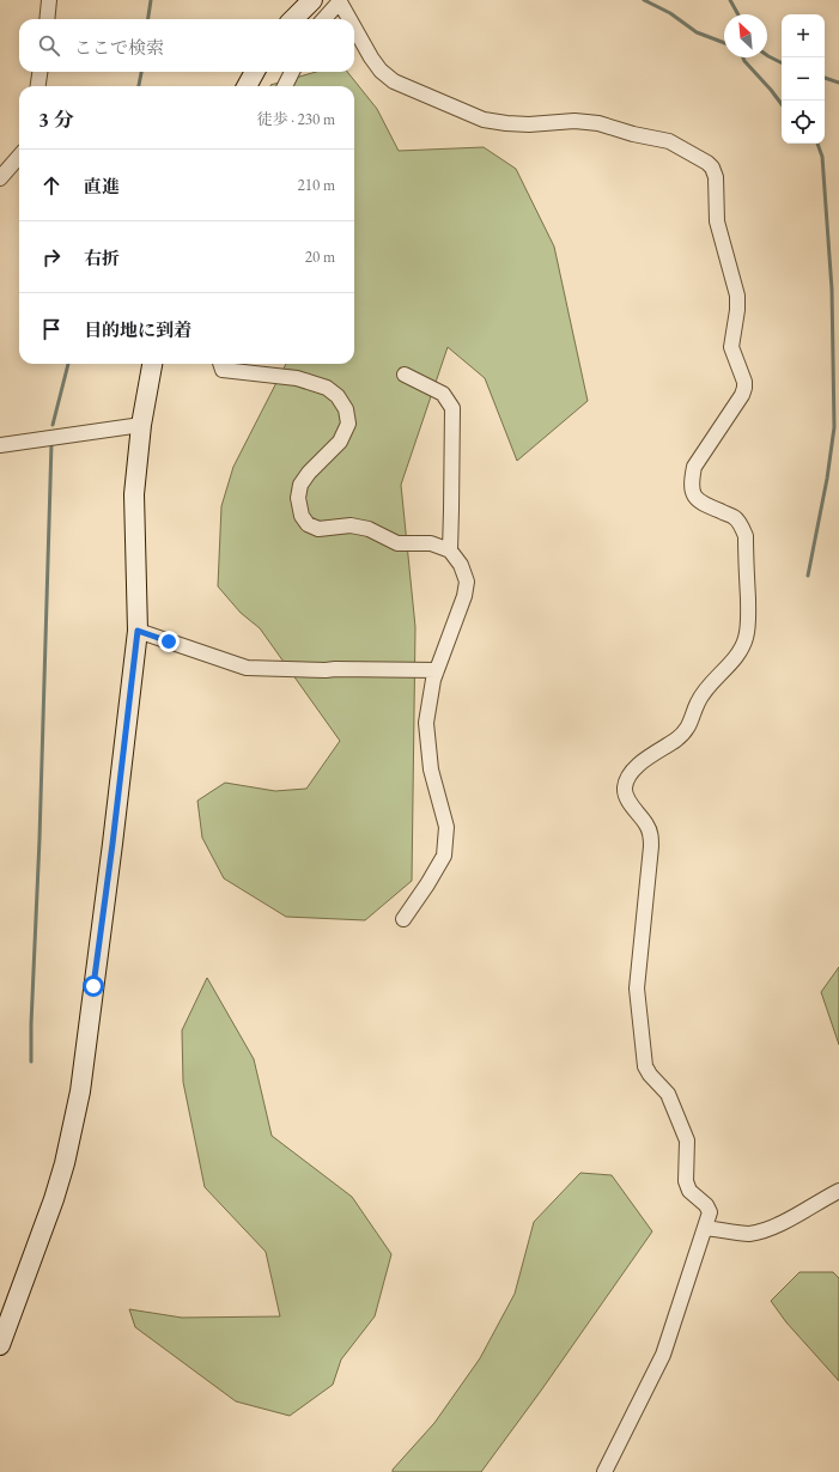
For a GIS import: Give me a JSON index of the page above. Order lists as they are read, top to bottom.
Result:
{
  "north": "top left",
  "page": {
    "map_buttons": ["+", "−"],
    "search": "ここで検索",
    "heading": ["3 分", "徒歩 · 230 m"],
    "list": [
      ["直進", "210 m"],
      ["右折", "20 m"],
      "目的地に到着"
    ]
  }
}
